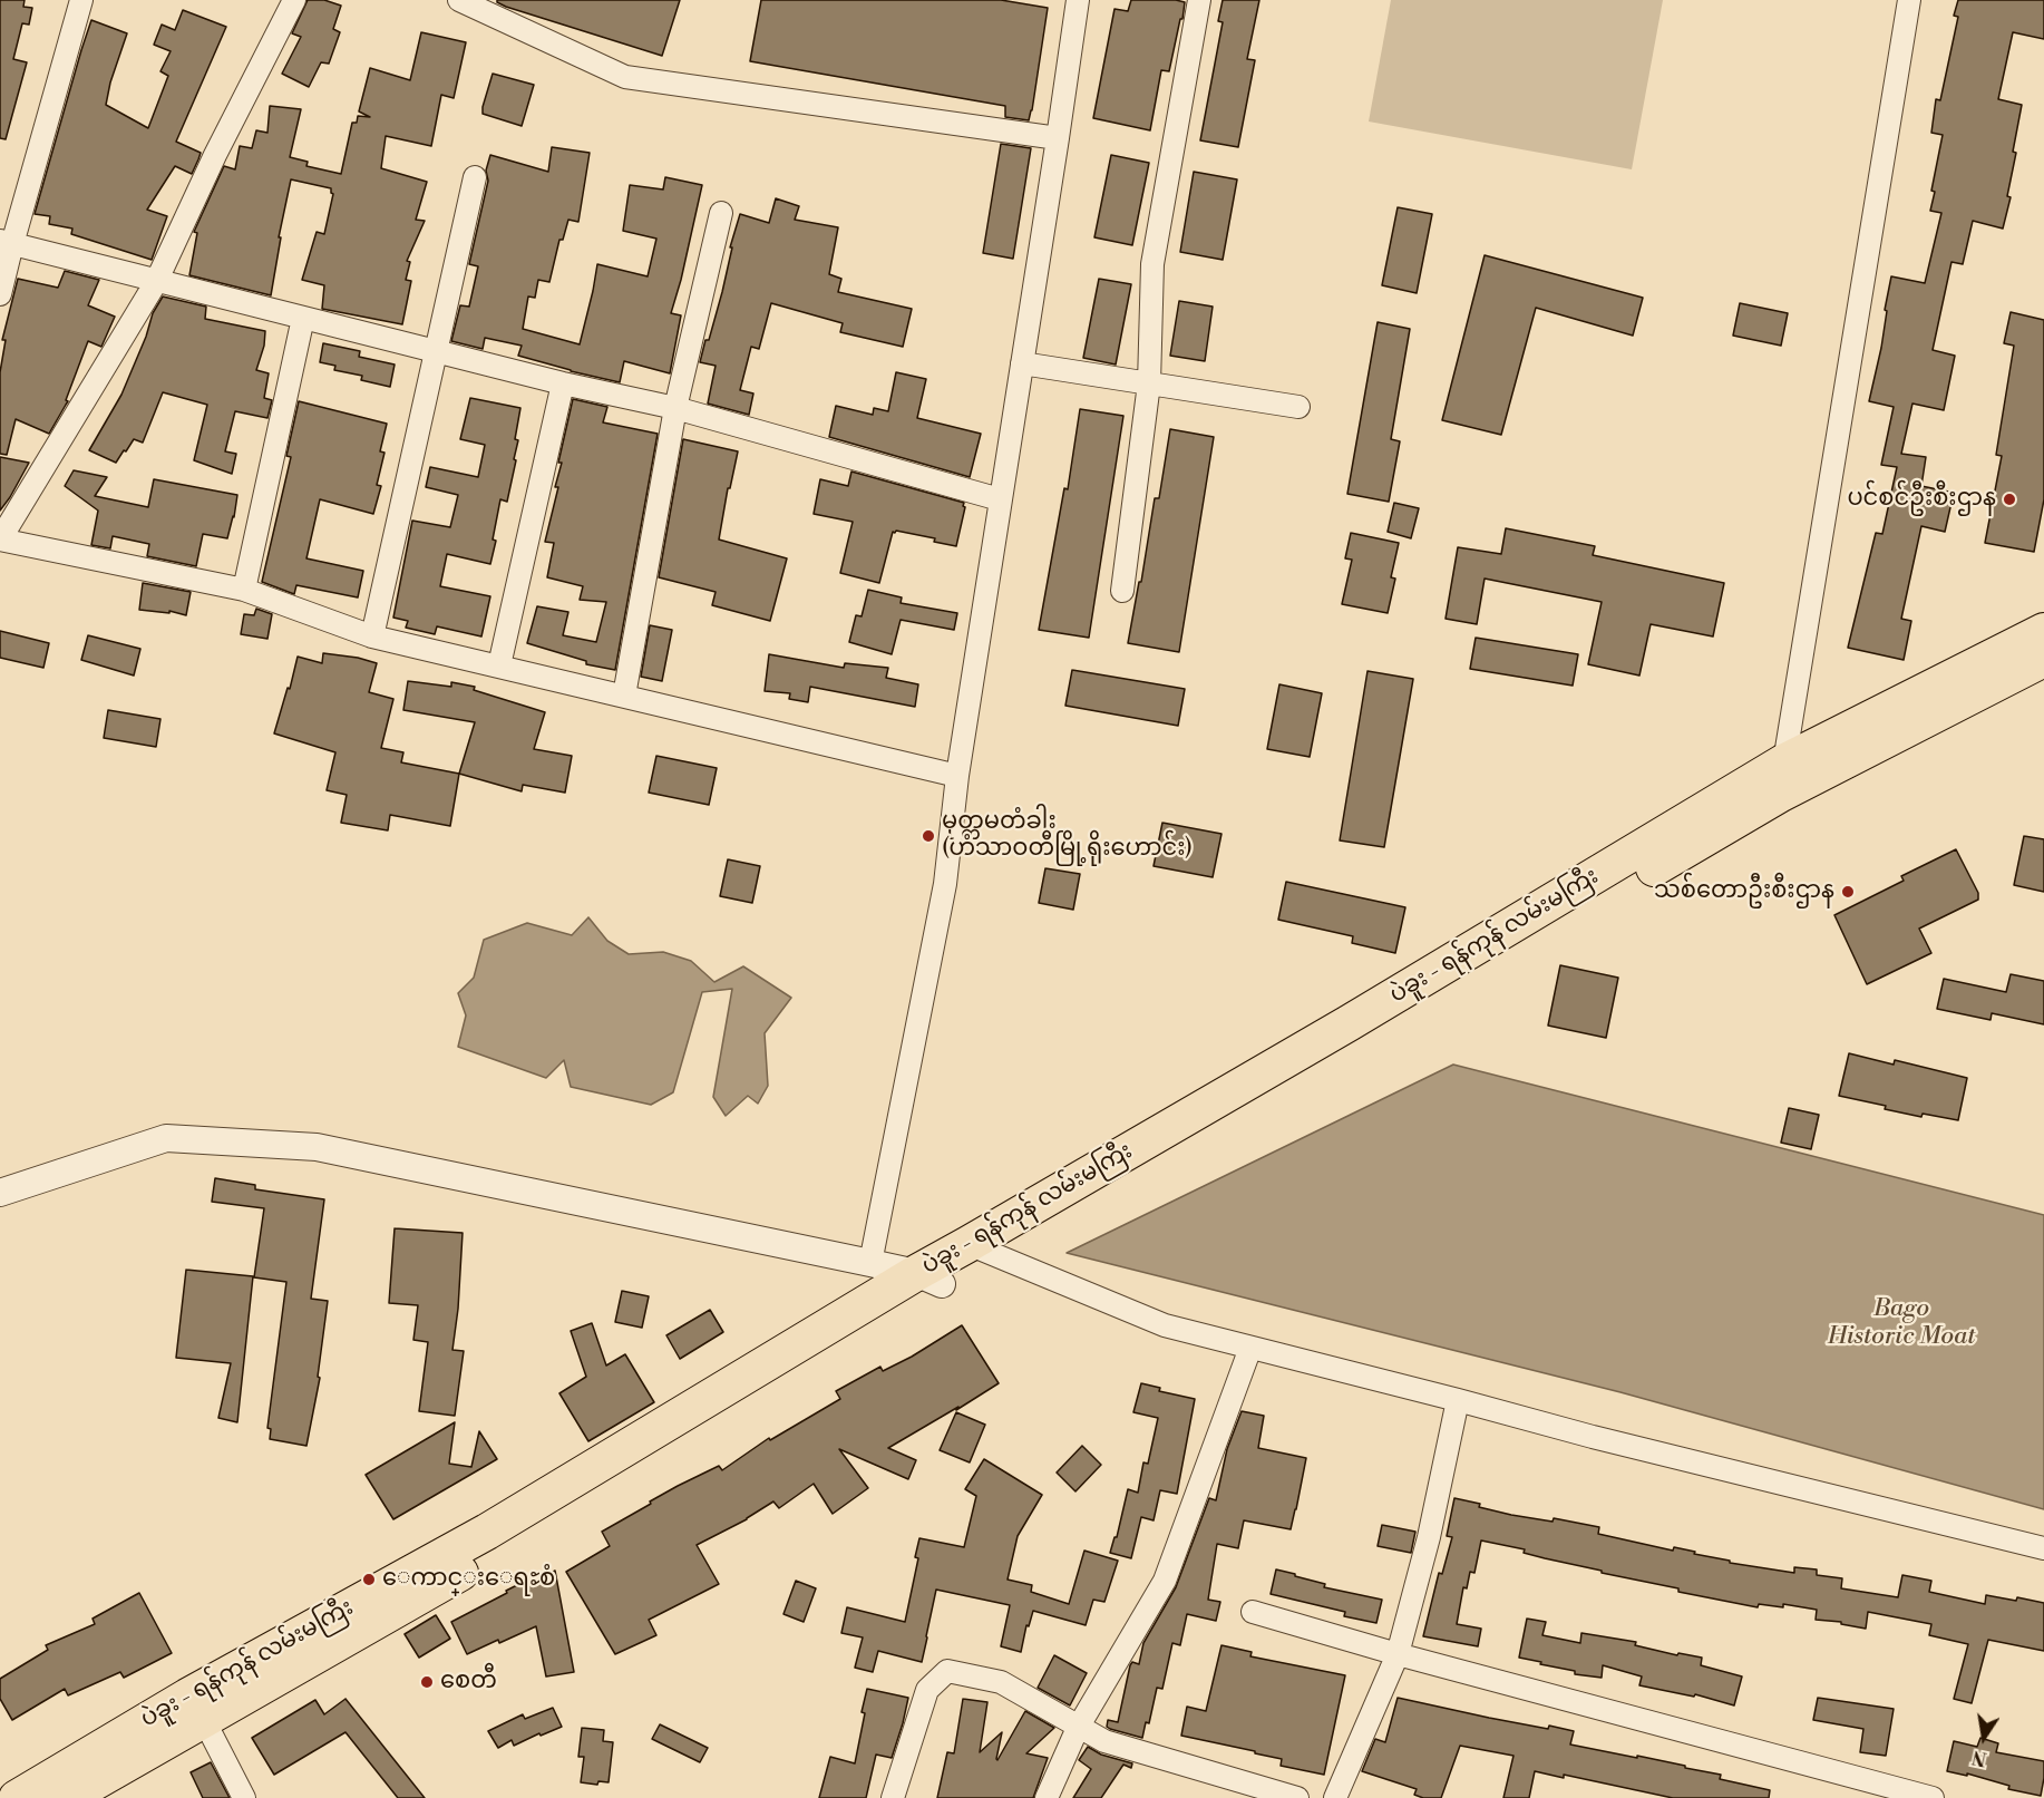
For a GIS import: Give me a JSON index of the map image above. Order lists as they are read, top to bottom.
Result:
{
  "streets": {
    "highway": ["ပဲခူး - ရန်ကုန် လမ်းမကြီး"]
  },
  "water": ["Bago Historic Moat"],
  "places": [
    "ပင်စင်ဦးစီးဌာန",
    "မုတ္တမတံခါး (ဟံသာဝတီမြို့ရိုးဟောင်း)",
    "သစ်တောဦးစီးဌာန",
    "ေကာင္းေရႊစံ",
    "စေတီ"
  ],
  "north": "bottom"
}
